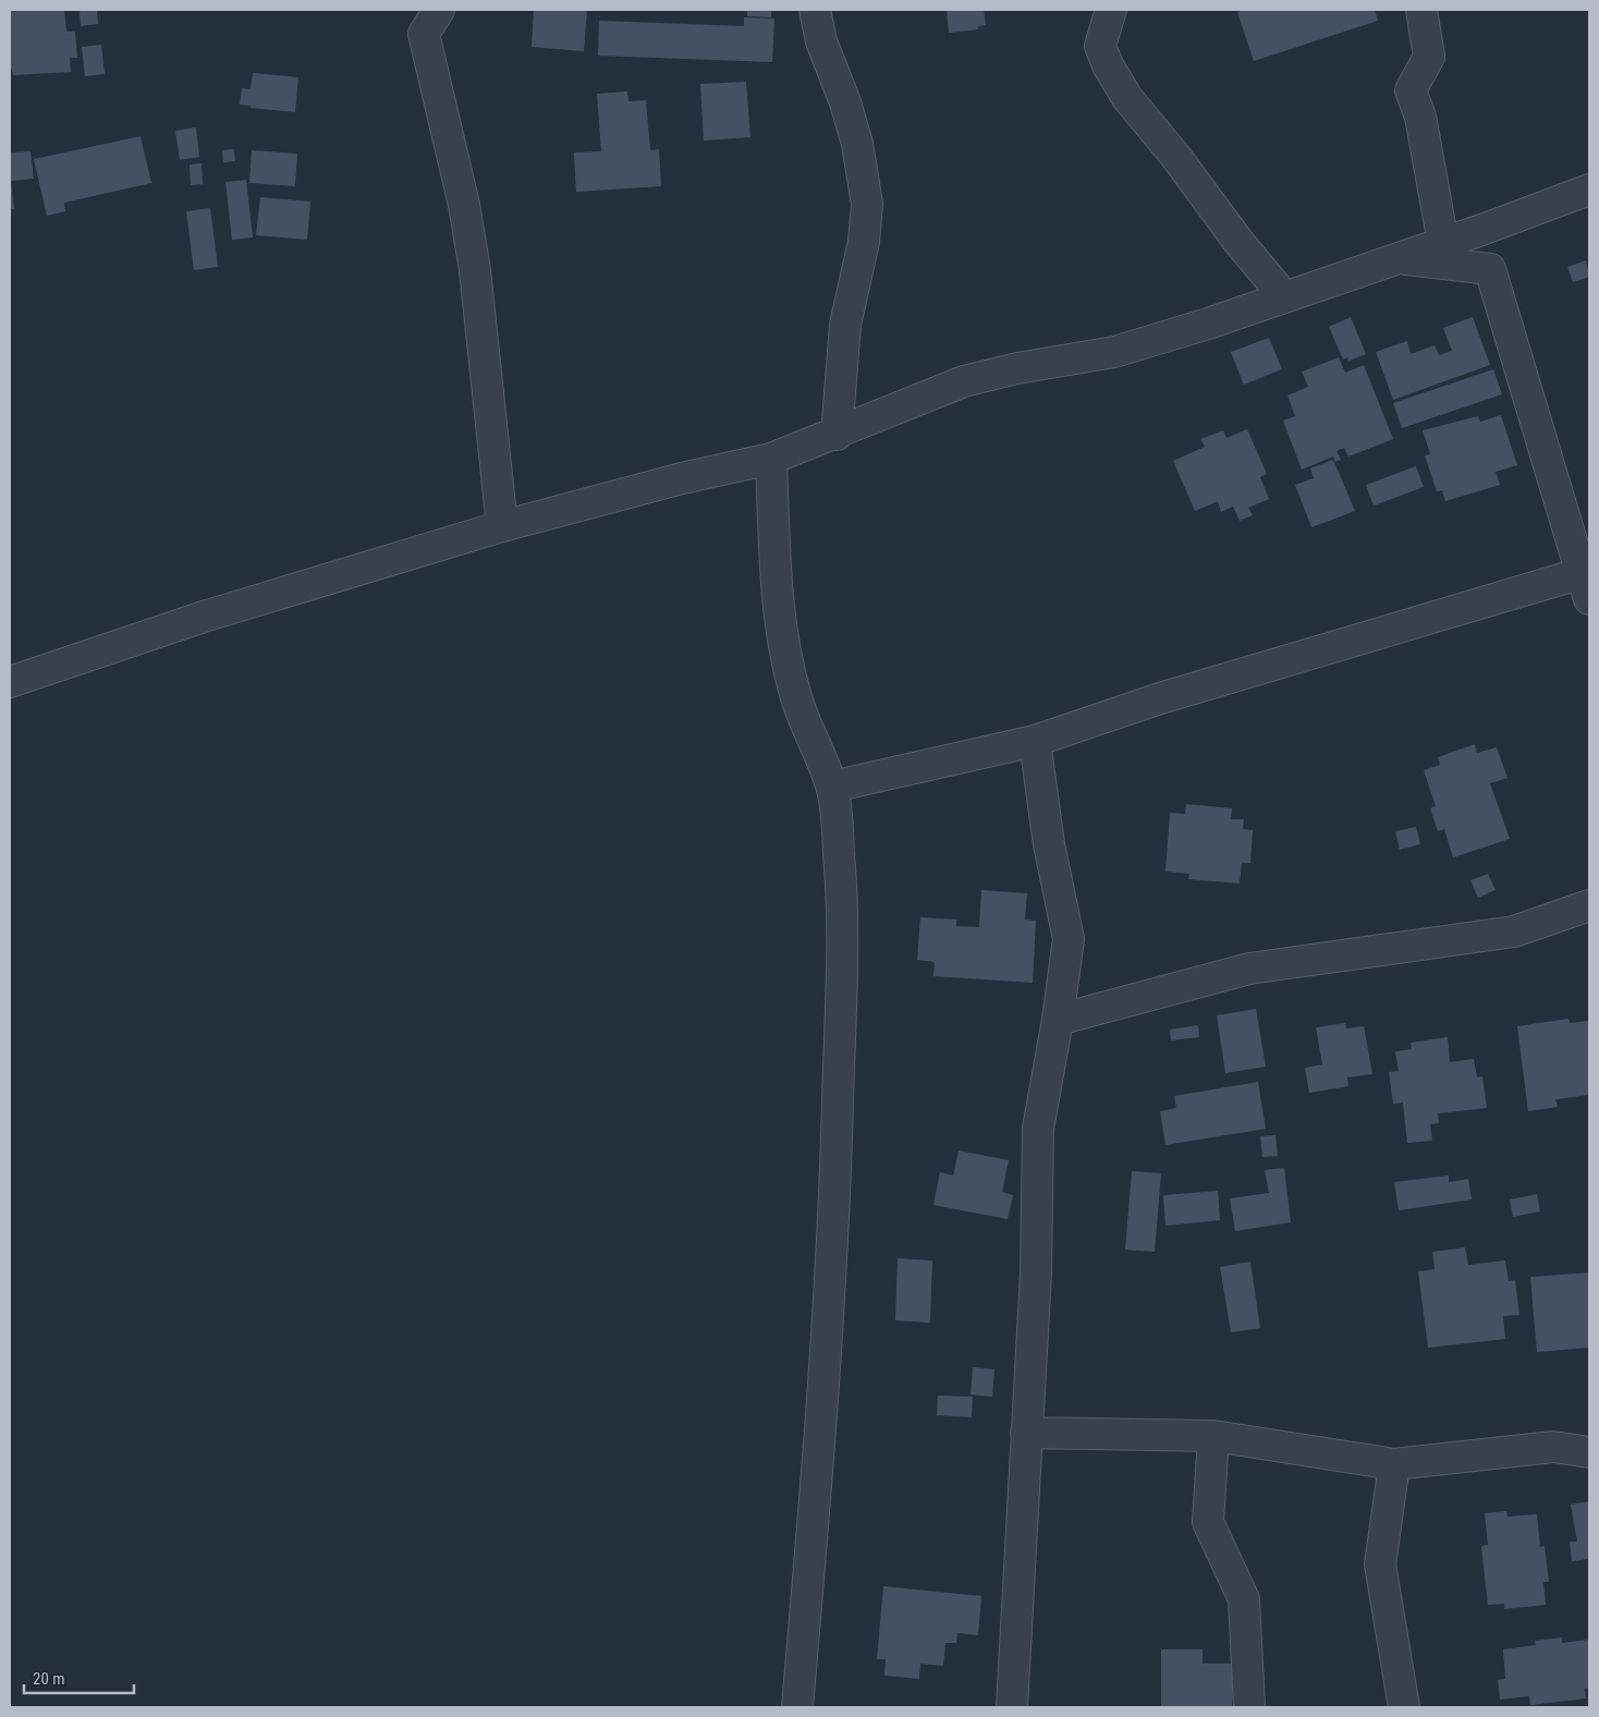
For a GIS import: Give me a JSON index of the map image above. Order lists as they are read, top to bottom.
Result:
{
  "scale_bar": "20 m"
}
